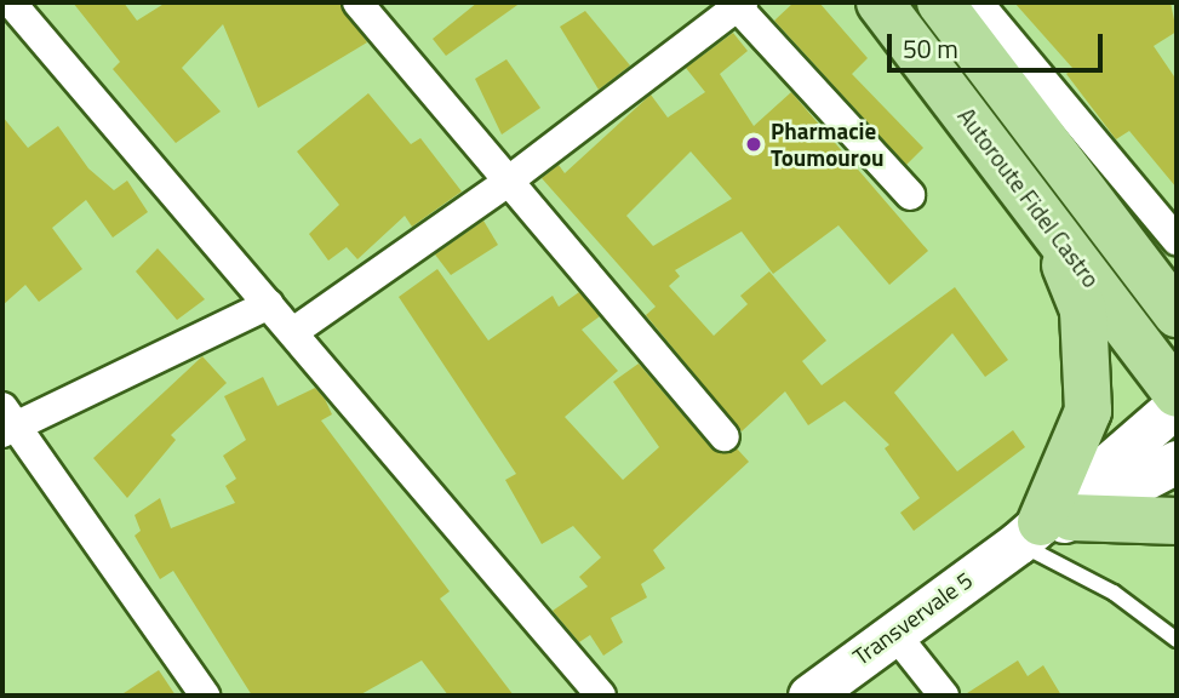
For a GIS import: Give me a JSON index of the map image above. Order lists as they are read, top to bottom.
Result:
{
  "streets": {
    "highway": ["Autoroute Fidel Castro"],
    "main road": ["Transvervale 5"]
  },
  "places": ["Pharmacie Toumourou"],
  "scale_bar": "50 m"
}
